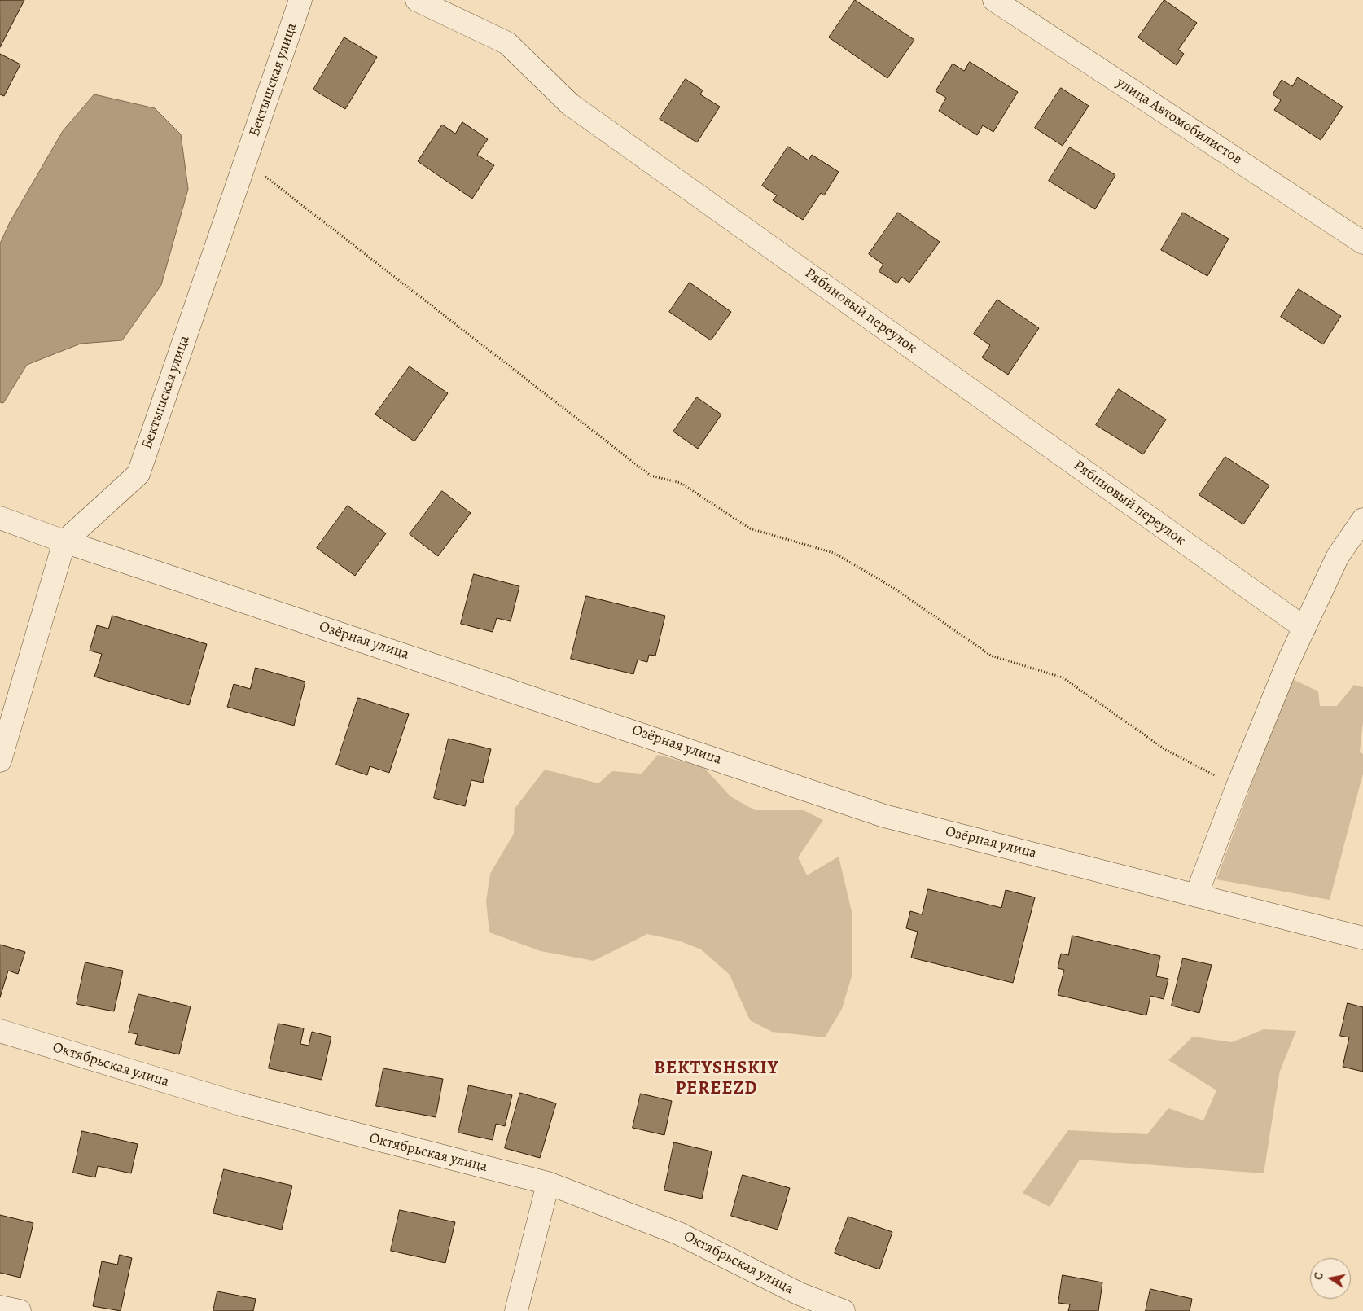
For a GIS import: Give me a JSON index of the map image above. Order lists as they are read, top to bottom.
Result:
{
  "streets": {
    "street": [
      "Бектышская улица",
      "улица Автомобилистов",
      "Рябиновый переулок",
      "Озёрная улица",
      "Октябрьская улица"
    ]
  },
  "crossings": [
    ["Бектышская улица", "Озёрная улица"]
  ],
  "districts": ["BEKTYSHSKIY PEREEZD"],
  "north": "left"
}
